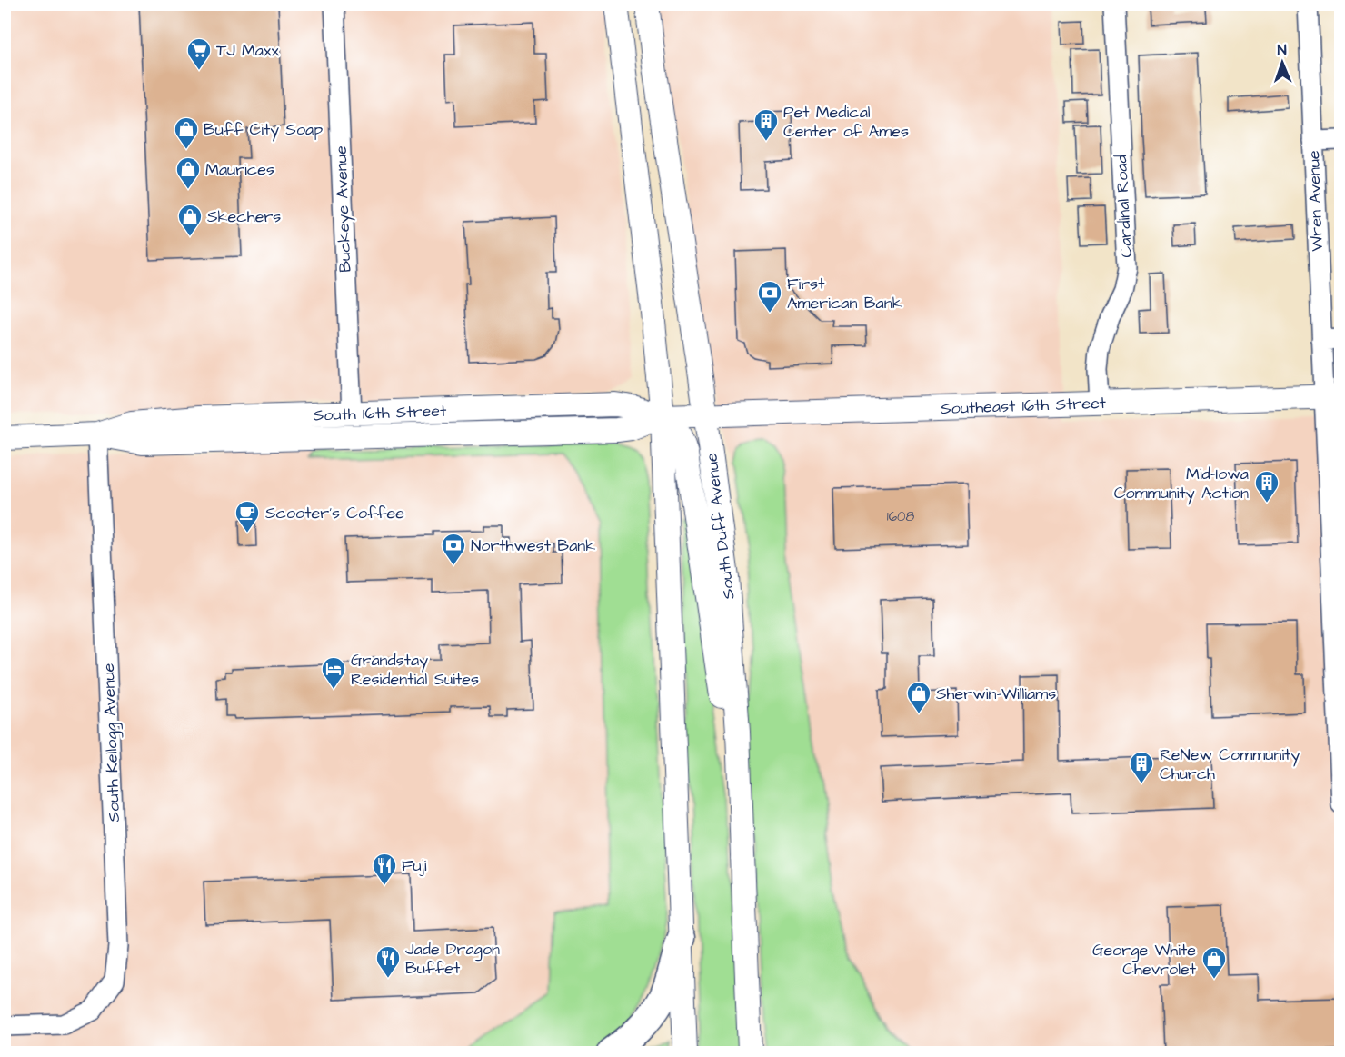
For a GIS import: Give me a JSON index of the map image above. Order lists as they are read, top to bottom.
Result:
{
  "streets": {
    "main road": ["Southeast 16th Street", "South 16th Street", "South Duff Avenue"],
    "street": [
      "Wren Avenue",
      "Cardinal Road",
      "Buckeye Avenue",
      "South Kellogg Avenue"
    ]
  },
  "crossings": [
    ["Wren Avenue", "Southeast 16th Street"],
    ["Cardinal Road", "Southeast 16th Street"],
    ["Buckeye Avenue", "South 16th Street"],
    ["Southeast 16th Street", "South 16th Street"],
    ["Southeast 16th Street", "South Duff Avenue"],
    ["South 16th Street", "South Duff Avenue"],
    ["South 16th Street", "South Kellogg Avenue"]
  ],
  "places": {
    "supermarket": ["TJ Maxx"],
    "building": ["Pet Medical Center of Ames", "Mid-Iowa Community Action", "ReNew Community Church"],
    "shop": [
      "Buff City Soap",
      "Maurices",
      "Skechers",
      "Sherwin-Williams",
      "George White Chevrolet"
    ],
    "bank": ["First American Bank", "Northwest Bank"],
    "cafe": ["Scooter's Coffee"],
    "hotel": ["Grandstay Residential Suites"],
    "restaurant": ["Fuji", "Jade Dragon Buffet"]
  },
  "house_numbers": ["1608"],
  "north": "top"
}
